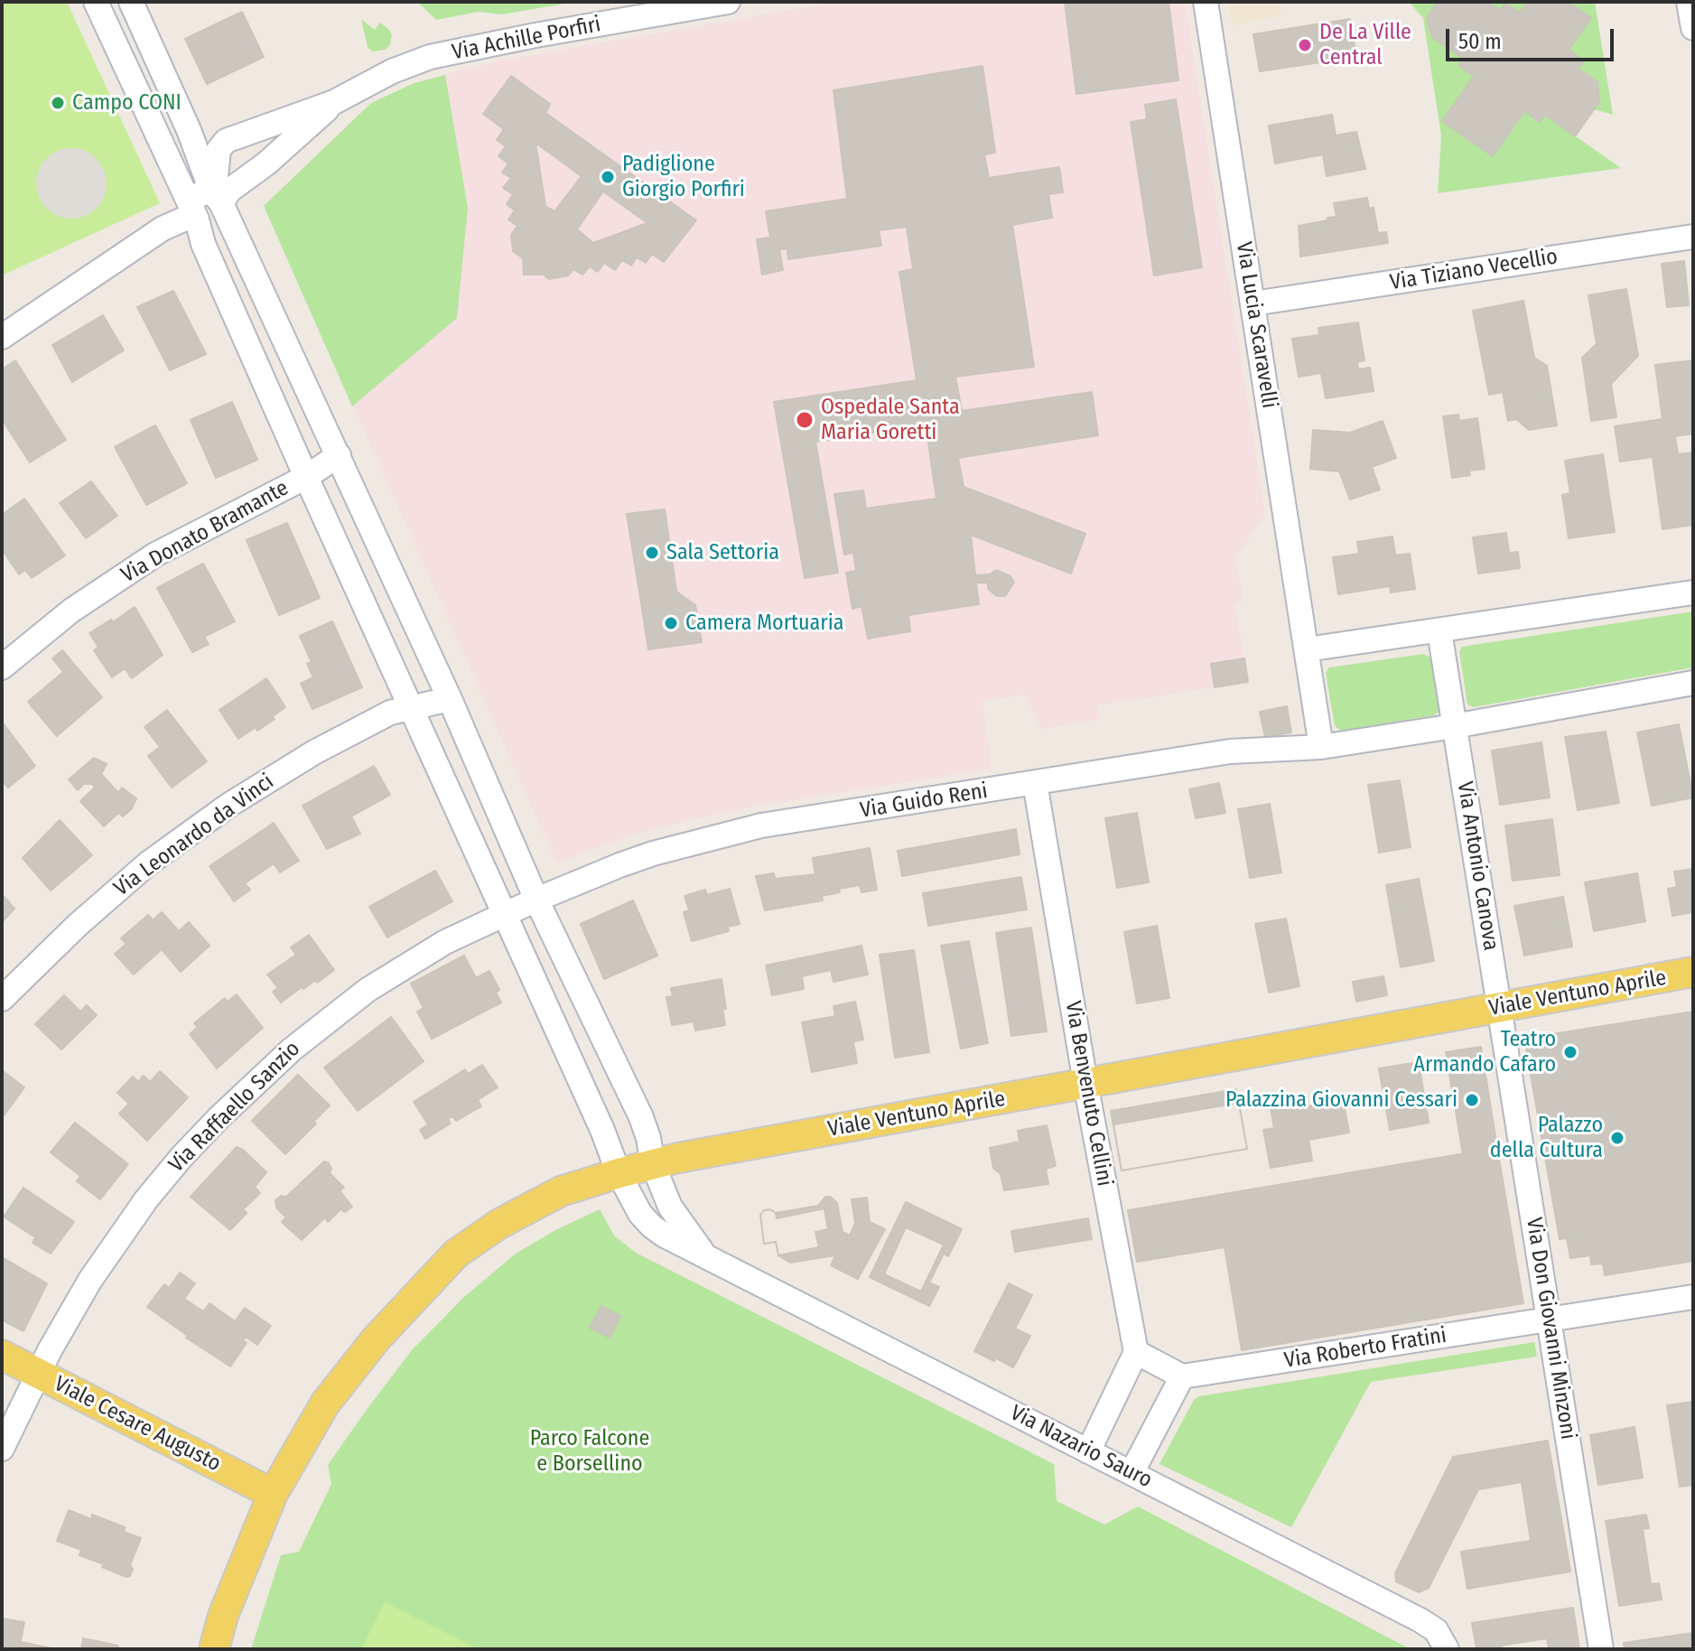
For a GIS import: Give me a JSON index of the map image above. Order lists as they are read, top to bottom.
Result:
{
  "streets": {
    "main road": ["Viale Ventuno Aprile", "Viale Cesare Augusto"],
    "street": [
      "Via Achille Porfiri",
      "Via Tiziano Vecellio",
      "Via Lucia Scaravelli",
      "Via Donato Bramante",
      "Via Guido Reni",
      "Via Leonardo da Vinci",
      "Via Antonio Canova",
      "Via Benvenuto Cellini",
      "Via Raffaello Sanzio",
      "Via Don Giovanni Minzoni",
      "Via Roberto Fratini",
      "Via Nazario Sauro"
    ]
  },
  "crossings": [
    ["Via Achille Porfiri", "Via Nazario Sauro"],
    ["Via Tiziano Vecellio", "Via Lucia Scaravelli"],
    ["Via Lucia Scaravelli", "Via Guido Reni"],
    ["Via Donato Bramante", "Via Nazario Sauro"],
    ["Via Guido Reni", "Via Antonio Canova"],
    ["Via Guido Reni", "Via Benvenuto Cellini"],
    ["Via Guido Reni", "Via Raffaello Sanzio"],
    ["Via Guido Reni", "Via Nazario Sauro"],
    ["Via Leonardo da Vinci", "Via Nazario Sauro"],
    ["Via Antonio Canova", "Viale Ventuno Aprile"],
    ["Via Antonio Canova", "Via Don Giovanni Minzoni"],
    ["Viale Ventuno Aprile", "Via Benvenuto Cellini"],
    ["Viale Ventuno Aprile", "Via Don Giovanni Minzoni"],
    ["Viale Ventuno Aprile", "Viale Cesare Augusto"],
    ["Viale Ventuno Aprile", "Via Nazario Sauro"],
    ["Via Raffaello Sanzio", "Viale Cesare Augusto"],
    ["Via Raffaello Sanzio", "Via Nazario Sauro"],
    ["Via Don Giovanni Minzoni", "Via Roberto Fratini"]
  ],
  "parks": ["Parco Falcone e Borsellino"],
  "places": [
    "De La Ville Central",
    "Campo CONI",
    "Padiglione Giorgio Porfiri",
    "Ospedale Santa Maria Goretti",
    "Sala Settoria",
    "Camera Mortuaria",
    "Teatro Armando Cafaro",
    "Palazzina Giovanni Cessari",
    "Palazzo della Cultura"
  ],
  "scale_bar": "50 m"
}
